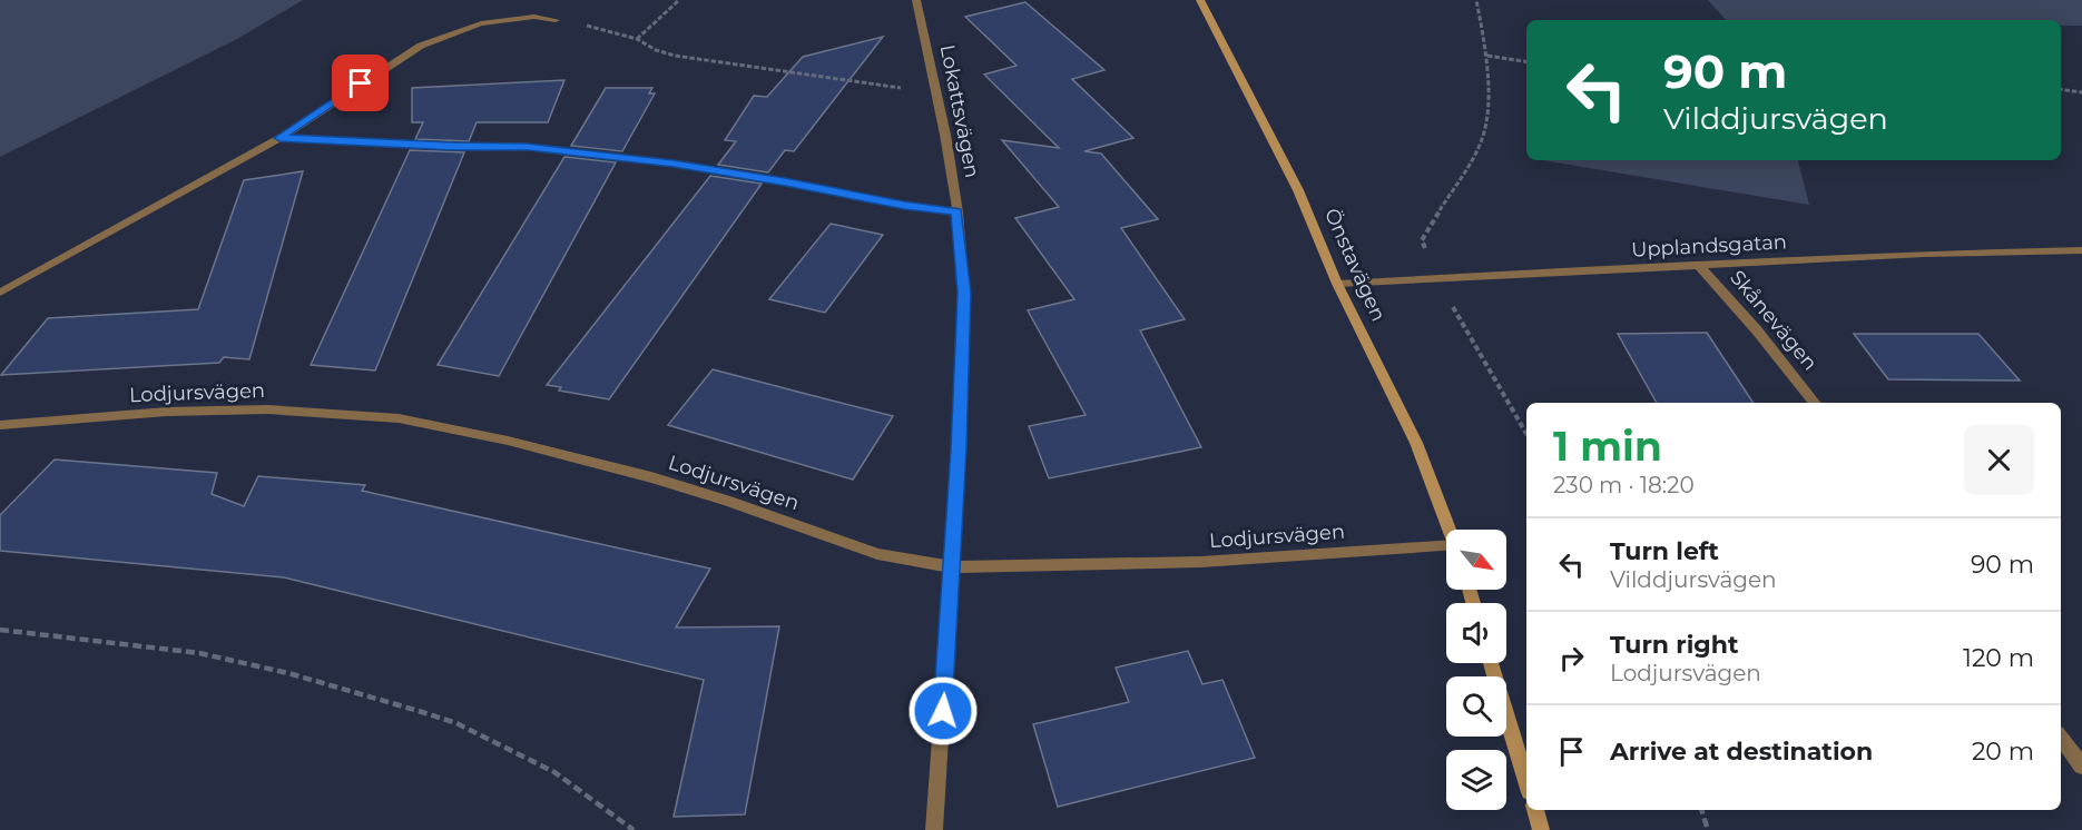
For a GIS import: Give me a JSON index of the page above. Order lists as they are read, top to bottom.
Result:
{
  "streets": {
    "street": [
      "Lokattsvägen",
      "Upplandsgatan",
      "Önstavägen",
      "Skånevägen",
      "Lodjursvägen"
    ]
  },
  "crossings": [
    ["Lokattsvägen", "Lodjursvägen"],
    ["Upplandsgatan", "Önstavägen"],
    ["Upplandsgatan", "Skånevägen"]
  ],
  "north": "bottom right",
  "page": {
    "turn": ["90 m", "Vilddjursvägen"],
    "heading": ["1 min", "230 m · 18:20"],
    "list": [
      {
        "name": "Turn left",
        "note": "Vilddjursvägen",
        "value": "90 m"
      },
      {
        "name": "Turn right",
        "note": "Lodjursvägen",
        "value": "120 m"
      },
      {
        "name": "Arrive at destination",
        "value": "20 m"
      }
    ]
  }
}
